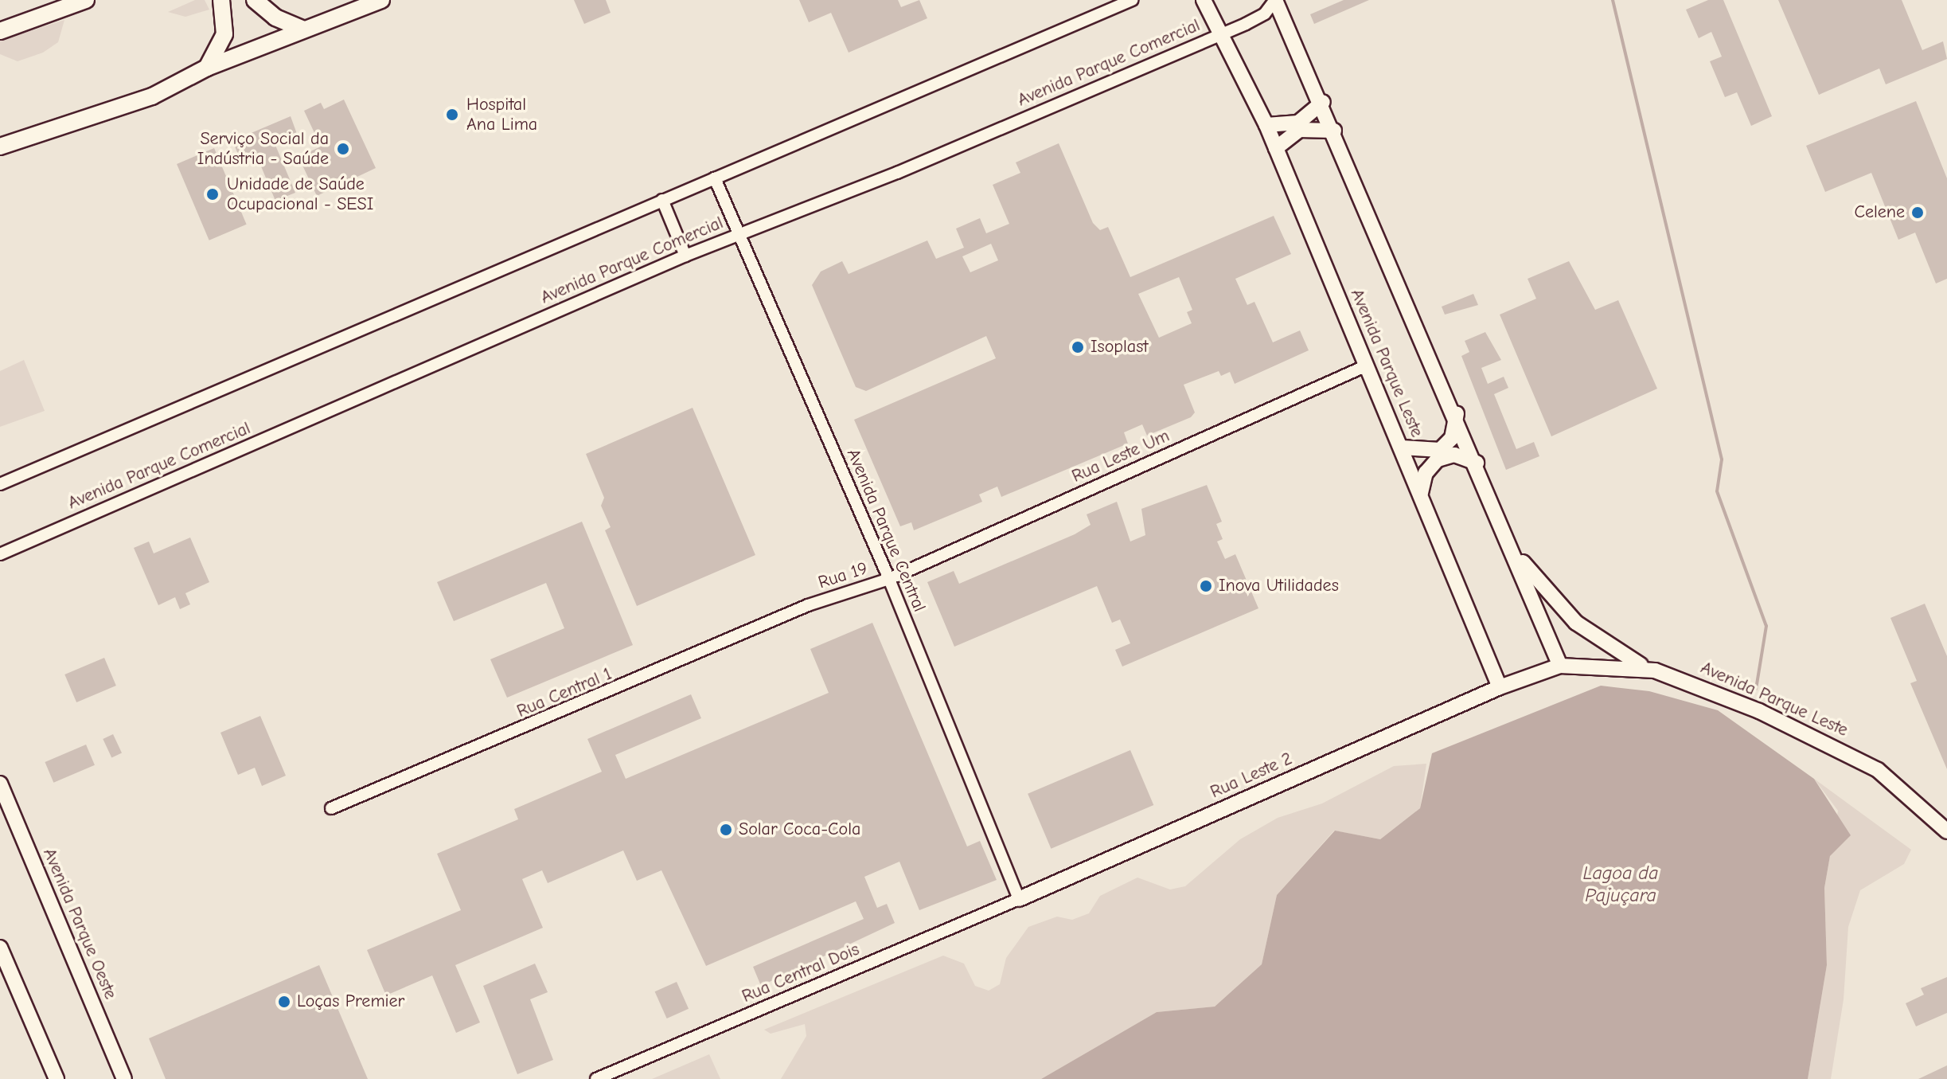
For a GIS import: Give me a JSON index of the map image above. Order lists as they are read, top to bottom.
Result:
{
  "streets": {
    "street": [
      "Avenida Parque Comercial",
      "Avenida Parque Leste",
      "Rua Leste Um",
      "Avenida Parque Central",
      "Rua 19",
      "Rua Central 1",
      "Rua Leste 2",
      "Avenida Parque Oeste",
      "Rua Central Dois"
    ]
  },
  "crossings": [
    ["Avenida Parque Comercial", "Avenida Parque Leste"],
    ["Avenida Parque Comercial", "Avenida Parque Central"],
    ["Avenida Parque Leste", "Rua Leste Um"],
    ["Avenida Parque Leste", "Rua Leste 2"],
    ["Rua Leste Um", "Avenida Parque Central"],
    ["Rua Leste Um", "Rua 19"],
    ["Avenida Parque Central", "Rua 19"],
    ["Avenida Parque Central", "Rua Leste 2"],
    ["Avenida Parque Central", "Rua Central Dois"],
    ["Rua 19", "Rua Central 1"],
    ["Rua Leste 2", "Rua Central Dois"]
  ],
  "water": ["Lagoa da Pajuçara"],
  "places": [
    "Hospital Ana Lima",
    "Serviço Social da Indústria - Saúde",
    "Unidade de Saúde Ocupacional - SESI",
    "Celene",
    "Isoplast",
    "Inova Utilidades",
    "Solar Coca-Cola",
    "Loças Premier"
  ]
}
